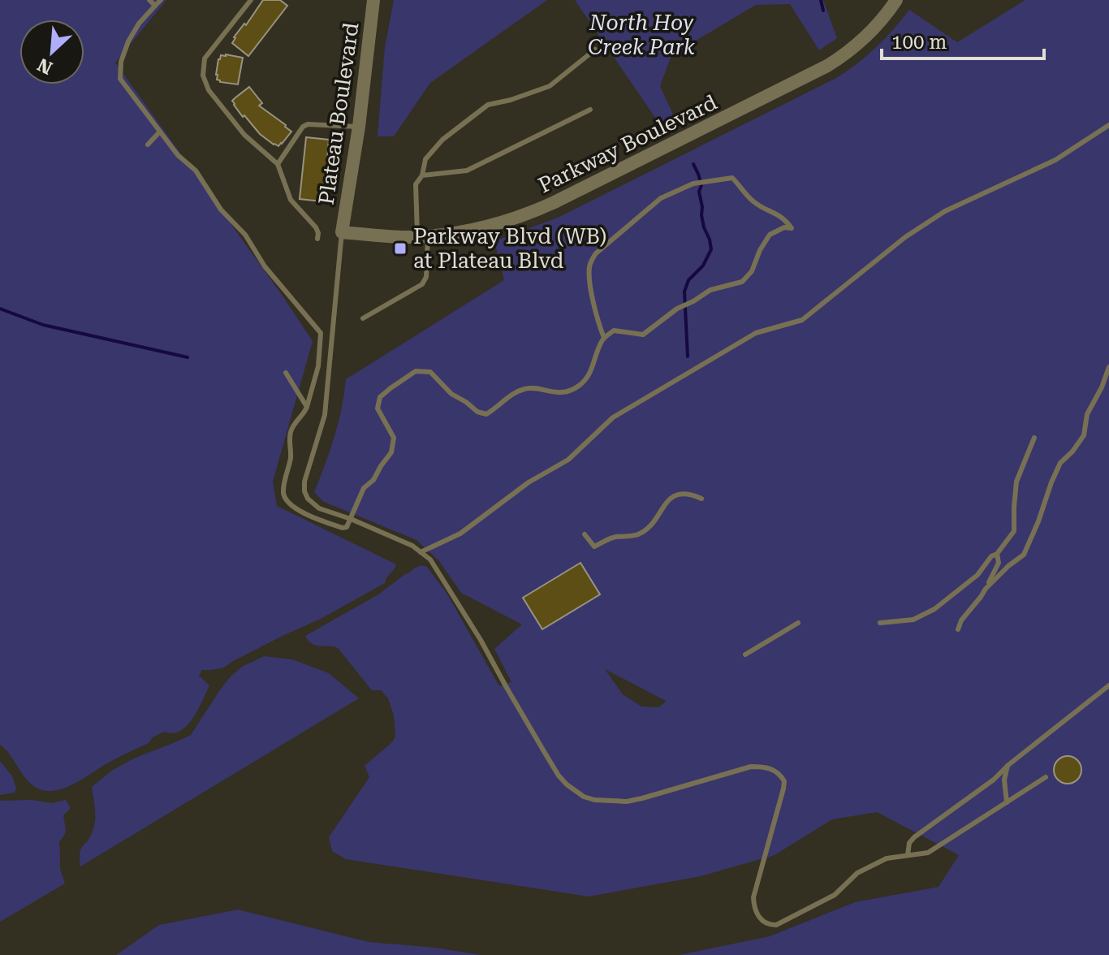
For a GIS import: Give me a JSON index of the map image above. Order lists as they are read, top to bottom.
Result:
{
  "streets": {
    "street": ["Plateau Boulevard", "Parkway Boulevard"]
  },
  "crossings": [
    ["Plateau Boulevard", "Parkway Boulevard"]
  ],
  "parks": ["North Hoy Creek Park"],
  "places": {
    "transit": ["Parkway Blvd (WB) at Plateau Blvd"]
  },
  "scale_bar": "100 m",
  "north": "bottom left"
}
